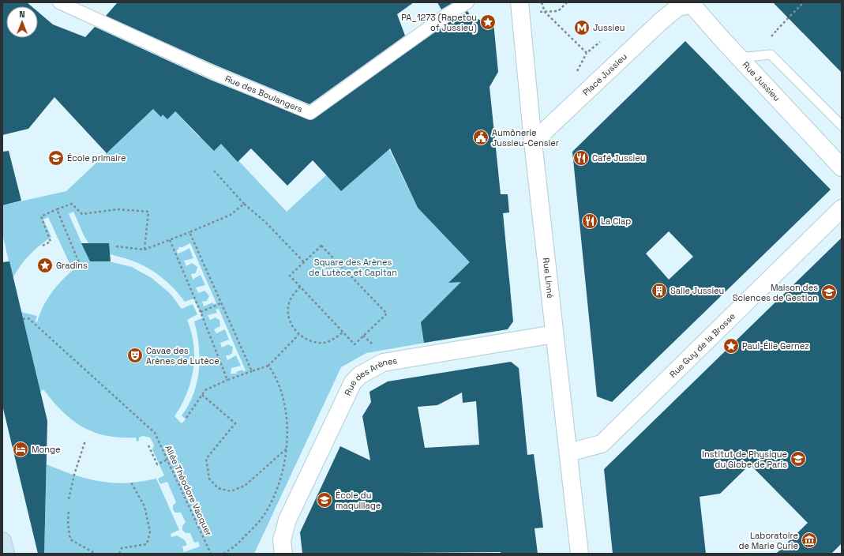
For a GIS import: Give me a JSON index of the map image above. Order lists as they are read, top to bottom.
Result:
{
  "streets": {
    "street": [
      "Place Jussieu",
      "Rue Jussieu",
      "Rue des Boulangers",
      "Rue Linné",
      "Rue Guy de la Brosse",
      "Rue des Arènes"
    ],
    "path": ["Allée Théodore Vacquer"]
  },
  "crossings": [
    ["Place Jussieu", "Rue Jussieu"],
    ["Place Jussieu", "Rue Linné"],
    ["Rue Linné", "Rue Guy de la Brosse"],
    ["Rue Linné", "Rue des Arènes"]
  ],
  "parks": ["Square des Arènes de Lutèce et Capitan"],
  "places": {
    "place": ["PA_1273 (Rapetou of Jussieu)", "Gradins", "Paul-Élie Gernez"],
    "metro station": ["Jussieu"],
    "public building": ["Aumônerie Jussieu-Censier"],
    "school or university": [
      "École primaire",
      "Maison des Sciences de Gestion",
      "Institut de Physique du Globe de Paris",
      "École du maquillage"
    ],
    "restaurant": ["Café Jussieu", "La Clap"],
    "building": ["Salle Jussieu"],
    "theatre": ["Cavae des Arènes de Lutèce"],
    "hotel": ["Monge"],
    "museum": ["Laboratoire de Marie Curie"]
  },
  "north": "top"
}
